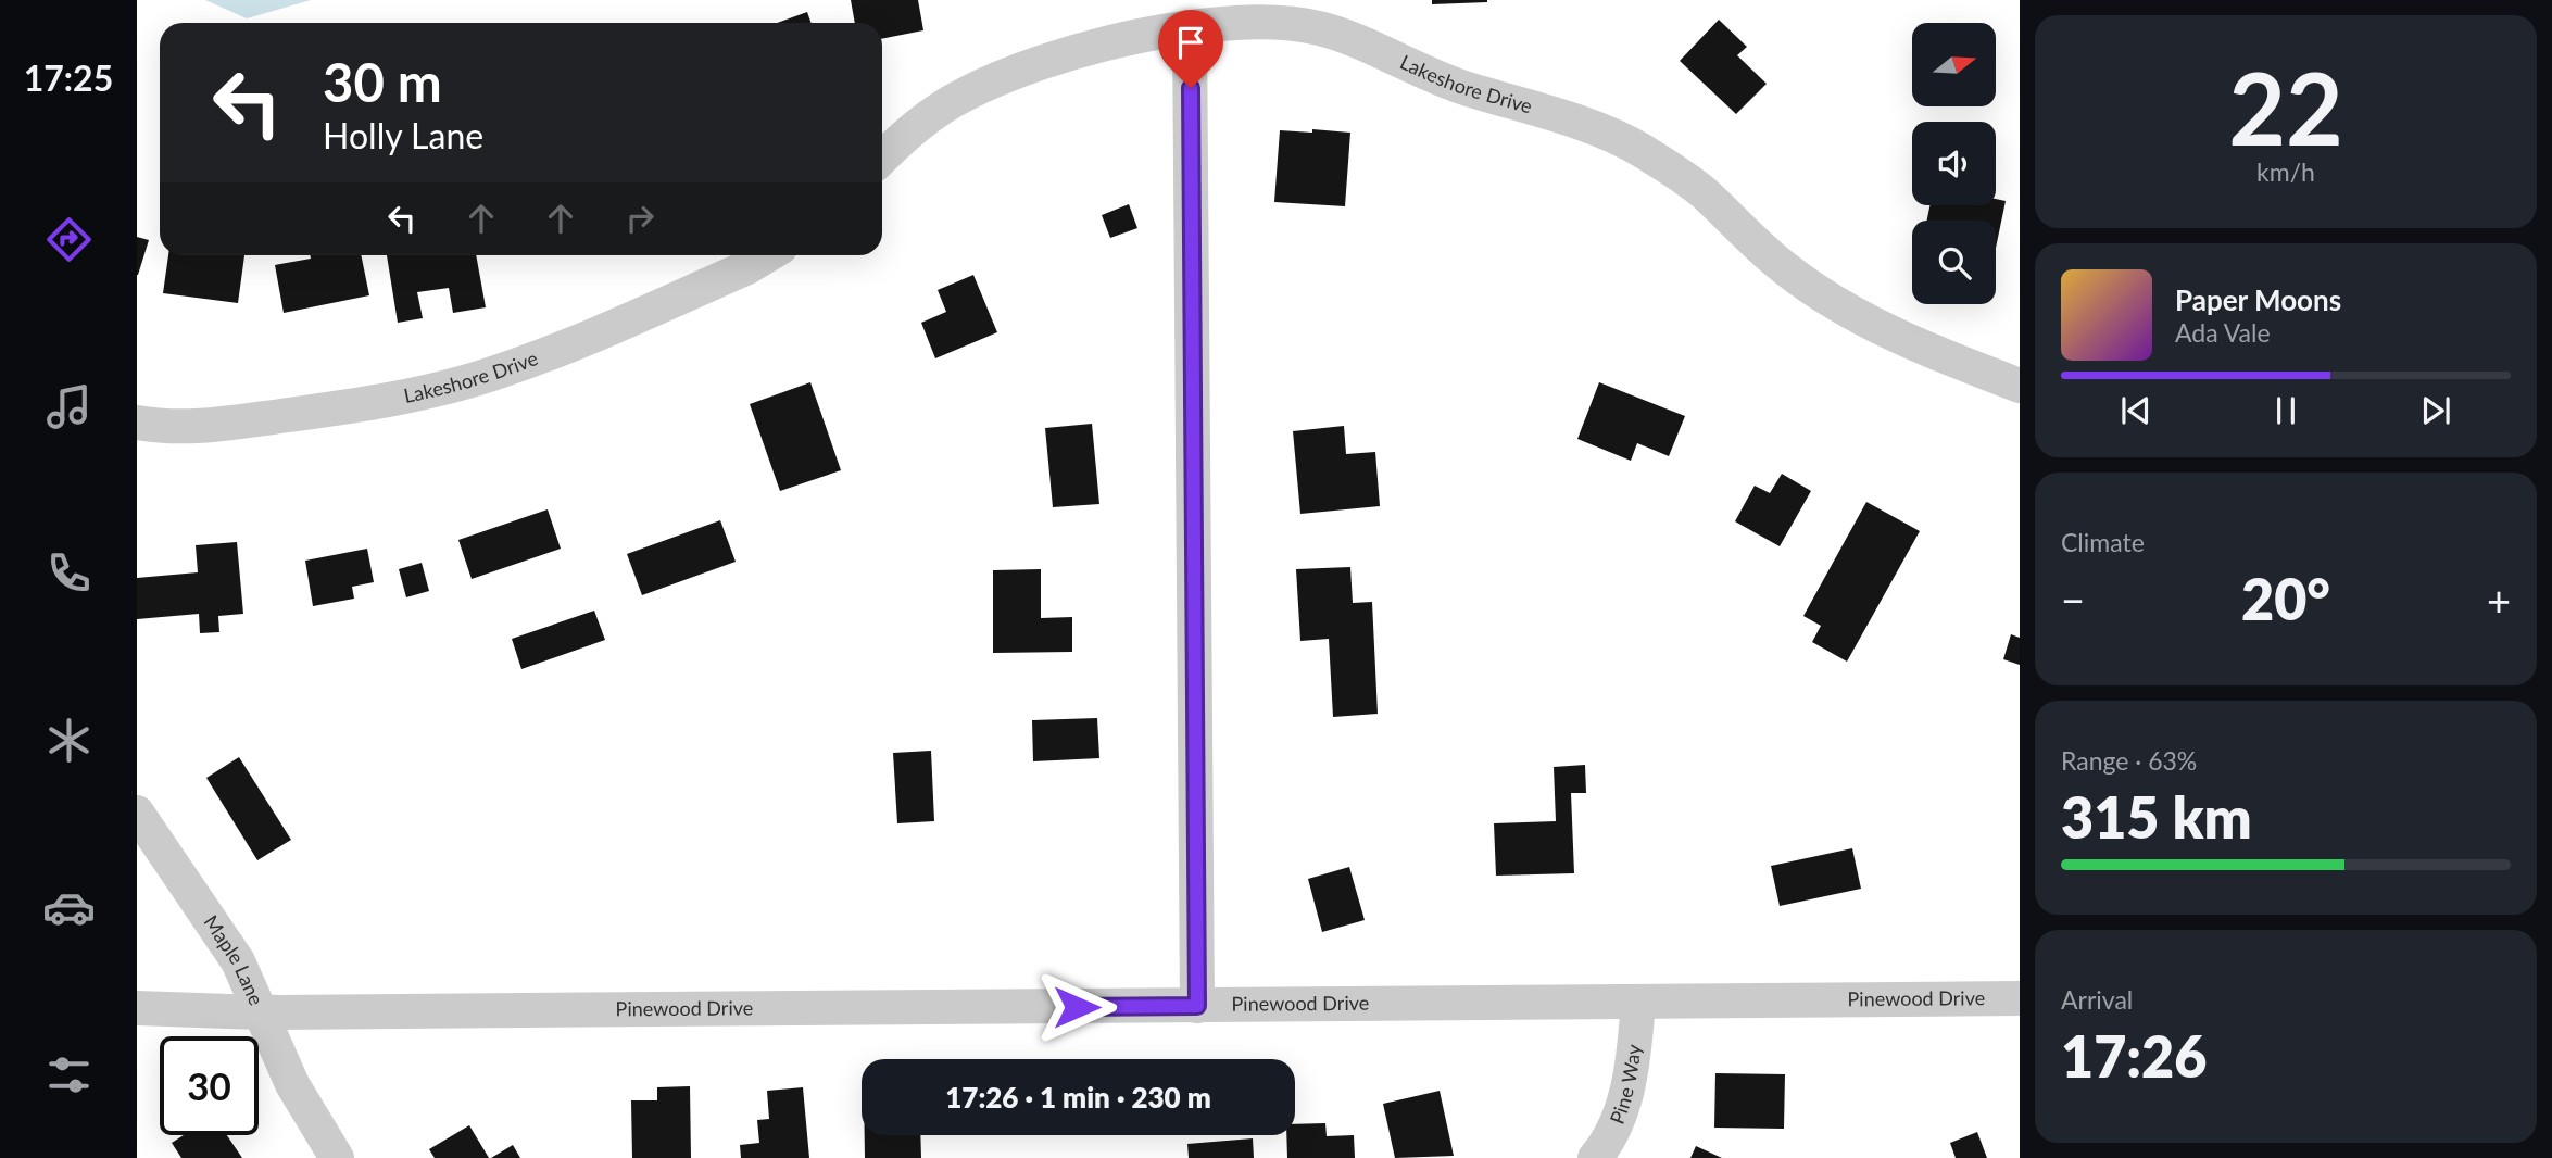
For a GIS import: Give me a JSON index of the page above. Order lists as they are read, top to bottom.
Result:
{
  "streets": {
    "street": [
      "Lakeshore Drive",
      "Maple Lane",
      "Pinewood Drive",
      "Pine Way"
    ]
  },
  "crossings": [
    ["Maple Lane", "Pinewood Drive"],
    ["Pinewood Drive", "Pine Way"]
  ],
  "north": "right",
  "page": {
    "tabs": "17:25",
    "tile": [
      ["22", "km/h"],
      "Climate",
      ["Range · 63%", "315 km"],
      ["Arrival", "17:26"]
    ],
    "turn": ["30 m", "Holly Lane"],
    "song": ["Paper Moons", "Ada Vale"],
    "heat": ["−", "20°", "+"],
    "limit": "30",
    "trip": "17:26 · 1 min · 230 m"
  }
}
